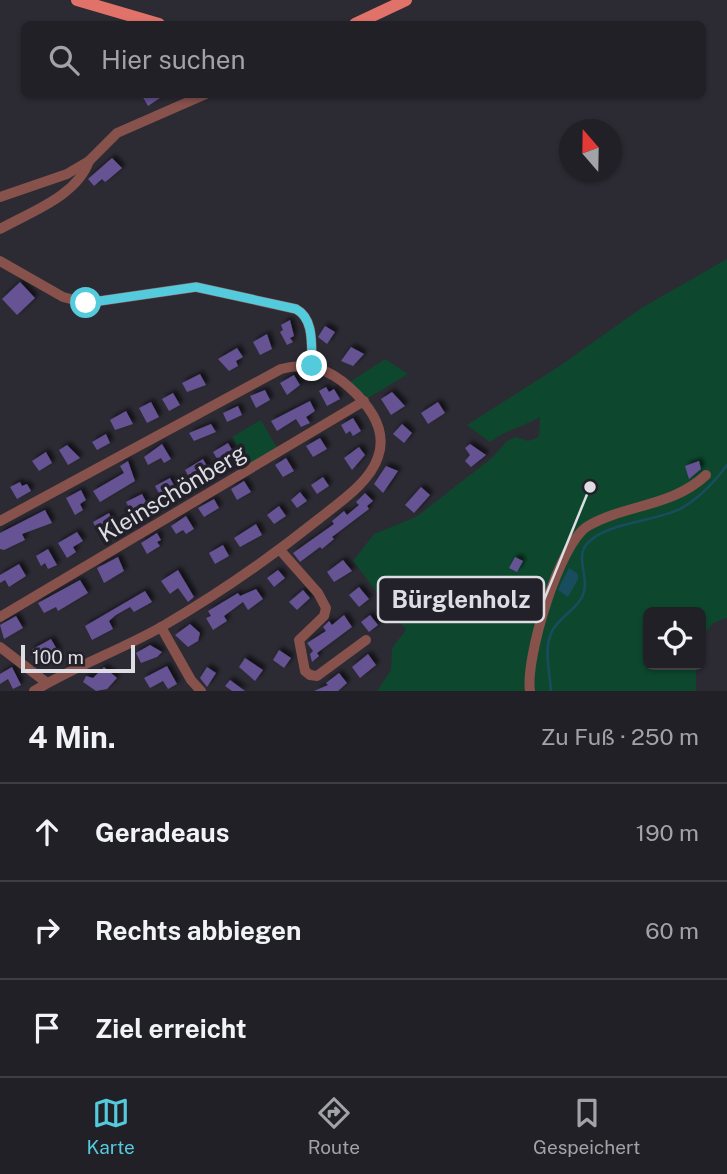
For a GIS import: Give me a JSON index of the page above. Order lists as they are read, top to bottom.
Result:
{
  "streets": {
    "street": ["Kleinschönberg"]
  },
  "places": ["Bürglenholz"],
  "scale_bar": "100 m",
  "north": "top",
  "page": {
    "search": "Hier suchen",
    "scale": "100 m",
    "heading": ["4 Min.", "Zu Fuß · 250 m"],
    "list": [
      ["Geradeaus", "190 m"],
      ["Rechts abbiegen", "60 m"],
      "Ziel erreicht"
    ],
    "nav": ["Karte", "Route", "Gespeichert"]
  }
}
